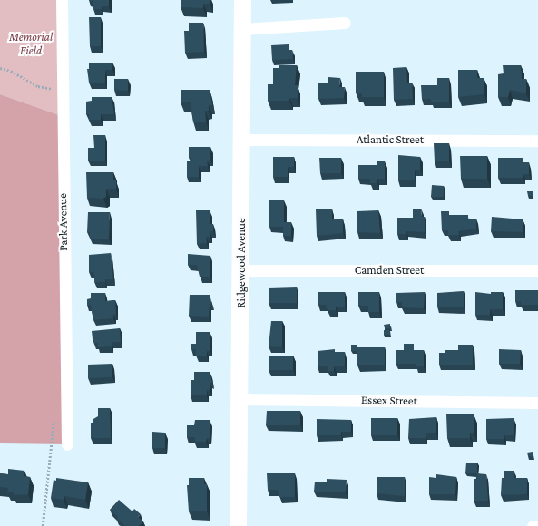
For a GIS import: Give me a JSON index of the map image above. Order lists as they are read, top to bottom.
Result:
{
  "streets": {
    "street": [
      "Atlantic Street",
      "Park Avenue",
      "Ridgewood Avenue",
      "Camden Street",
      "Essex Street"
    ]
  },
  "crossings": [
    ["Atlantic Street", "Ridgewood Avenue"],
    ["Ridgewood Avenue", "Camden Street"],
    ["Ridgewood Avenue", "Essex Street"]
  ],
  "parks": ["Memorial Field"]
}
